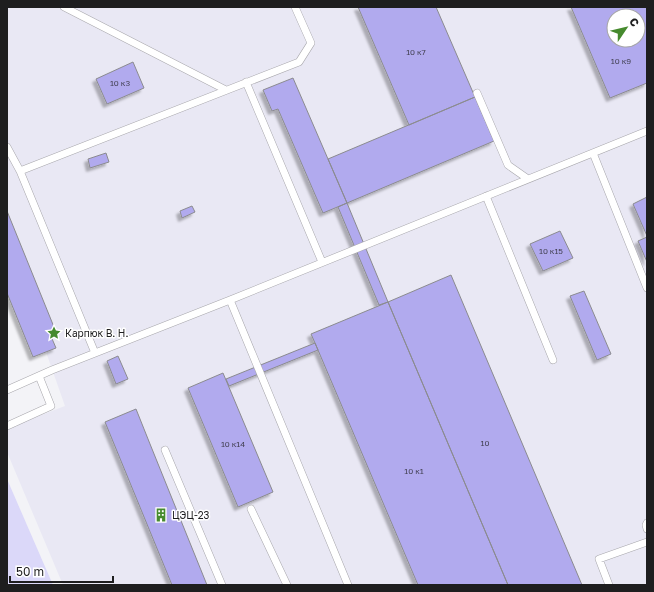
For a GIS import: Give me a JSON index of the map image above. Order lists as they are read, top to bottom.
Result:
{
  "places": {
    "place": ["Карпюк В. Н."],
    "building": ["ЦЭЦ-23"]
  },
  "house_numbers": [
    "10 к7",
    "10 к9",
    "10 к3",
    "10 к15",
    "10",
    "10 к14",
    "10 к1"
  ],
  "scale_bar": "50 m",
  "north": "top right"
}
